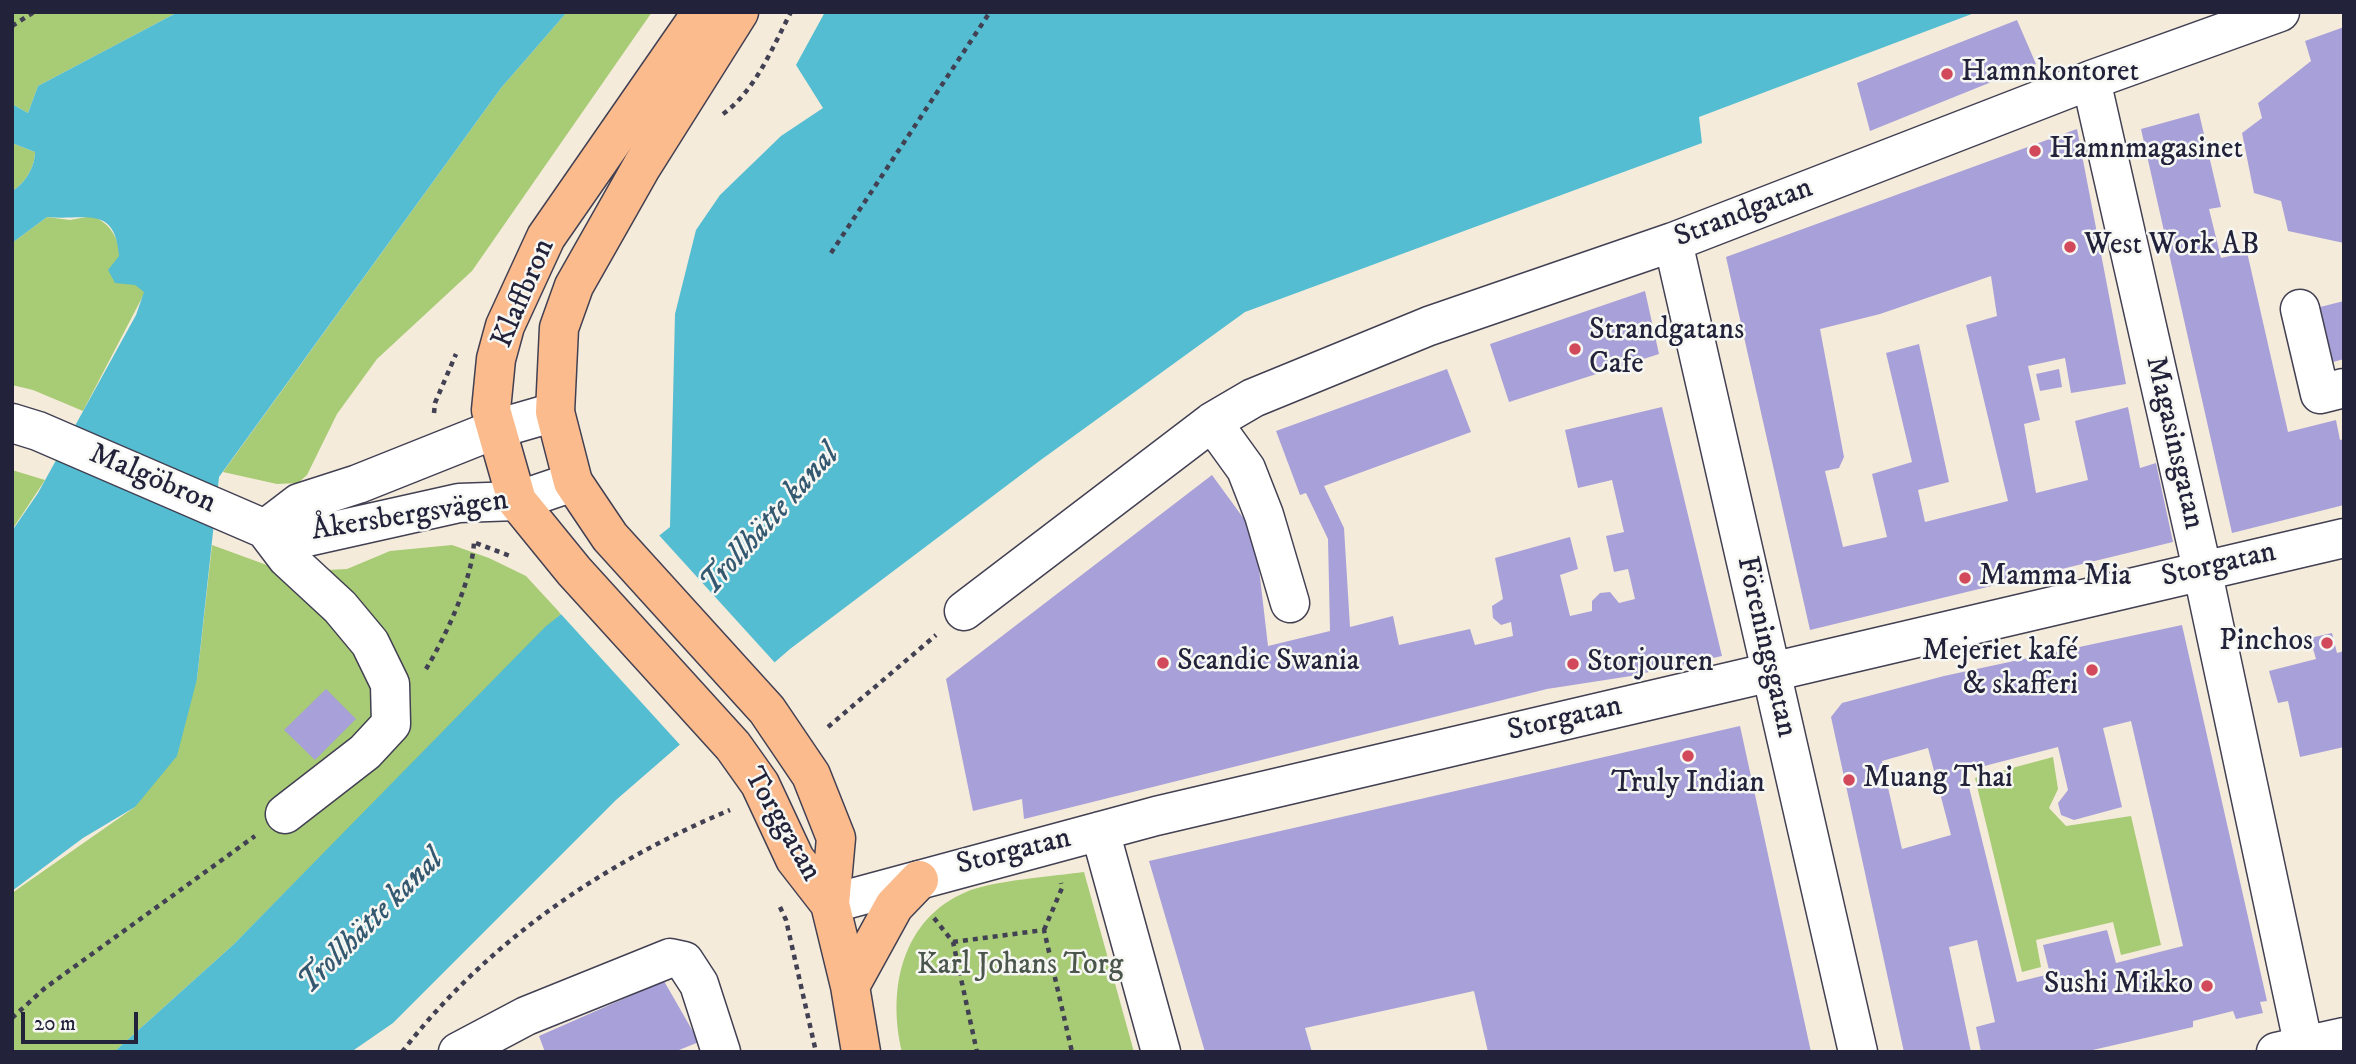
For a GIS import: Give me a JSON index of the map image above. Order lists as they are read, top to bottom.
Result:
{
  "streets": {
    "main road": ["Klaffbron", "Torggatan"],
    "street": [
      "Strandgatan",
      "Magasinsgatan",
      "Malgöbron",
      "Åkersbergsvägen",
      "Storgatan",
      "Föreningsgatan"
    ]
  },
  "crossings": [
    ["Strandgatan", "Magasinsgatan"],
    ["Strandgatan", "Föreningsgatan"],
    ["Klaffbron", "Åkersbergsvägen"],
    ["Klaffbron", "Torggatan"],
    ["Magasinsgatan", "Storgatan"],
    ["Malgöbron", "Åkersbergsvägen"],
    ["Storgatan", "Föreningsgatan"],
    ["Storgatan", "Torggatan"]
  ],
  "water": ["Trollhätte kanal"],
  "parks": ["Karl Johans Torg"],
  "places": [
    "Hamnkontoret",
    "Hamnmagasinet",
    "West Work AB",
    "Strandgatans Cafe",
    "Mamma Mia",
    "Pinchos",
    "Scandic Swania",
    "Storjouren",
    "Mejeriet kafé & skafferi",
    "Truly Indian",
    "Muang Thai",
    "Sushi Mikko"
  ],
  "scale_bar": "20 m"
}
